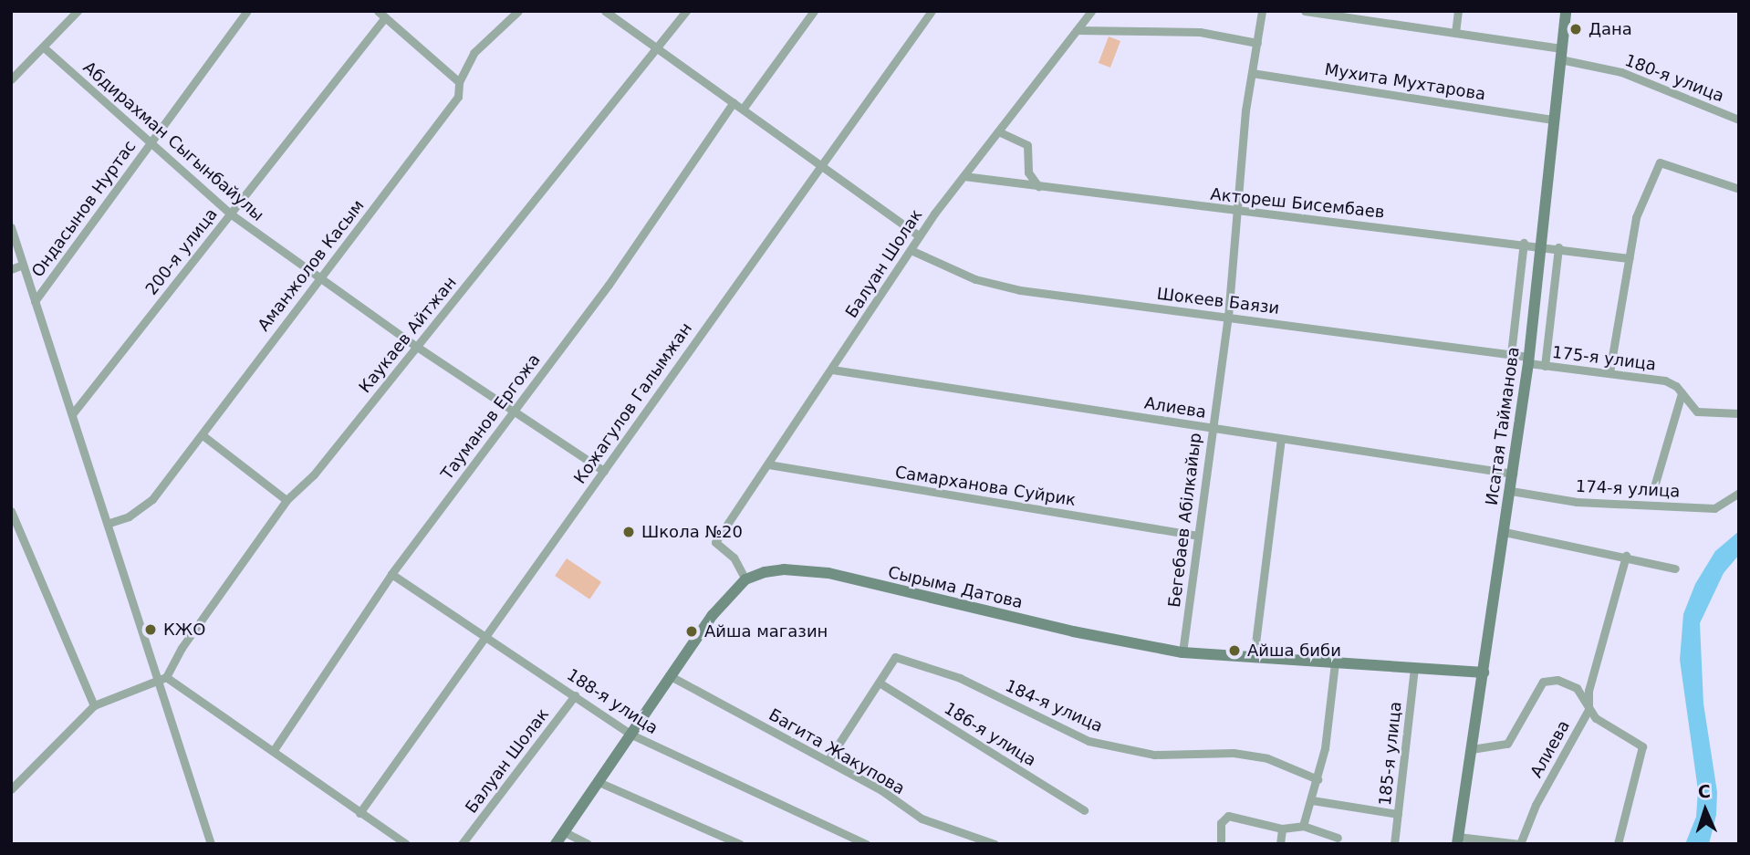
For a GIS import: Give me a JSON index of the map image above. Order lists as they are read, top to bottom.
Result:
{
  "streets": {
    "street": [
      "180-я улица",
      "Мухита Мухтарова",
      "Абдирахман Сыгынбайулы",
      "Актореш Бисембаев",
      "Ондасынов Нуртас",
      "200-я улица",
      "Балуан Шолак",
      "Аманжолов Касым",
      "Шокеев Баязи",
      "Каукаев Айтжан",
      "175-я улица",
      "Кожагулов Галымжан",
      "Алиева",
      "Тауманов Ергожа",
      "Исатая Тайманова",
      "Самарханова Суйрик",
      "174-я улица",
      "Бегебаев Абілкайыр",
      "Сырыма Датова",
      "188-я улица",
      "184-я улица",
      "186-я улица",
      "Багита Жакупова",
      "185-я улица"
    ]
  },
  "crossings": [
    ["180-я улица", "Исатая Тайманова"],
    ["Мухита Мухтарова", "Исатая Тайманова"],
    ["Мухита Мухтарова", "Бегебаев Абілкайыр"],
    ["Абдирахман Сыгынбайулы", "Ондасынов Нуртас"],
    ["Абдирахман Сыгынбайулы", "200-я улица"],
    ["Абдирахман Сыгынбайулы", "Аманжолов Касым"],
    ["Абдирахман Сыгынбайулы", "Каукаев Айтжан"],
    ["Абдирахман Сыгынбайулы", "Кожагулов Галымжан"],
    ["Абдирахман Сыгынбайулы", "Тауманов Ергожа"],
    ["Актореш Бисембаев", "Балуан Шолак"],
    ["Актореш Бисембаев", "Исатая Тайманова"],
    ["Актореш Бисембаев", "Бегебаев Абілкайыр"],
    ["Балуан Шолак", "Шокеев Баязи"],
    ["Балуан Шолак", "Алиева"],
    ["Балуан Шолак", "Самарханова Суйрик"],
    ["Балуан Шолак", "Сырыма Датова"],
    ["Балуан Шолак", "188-я улица"],
    ["Шокеев Баязи", "175-я улица"],
    ["Шокеев Баязи", "Исатая Тайманова"],
    ["Шокеев Баязи", "Бегебаев Абілкайыр"],
    ["175-я улица", "Исатая Тайманова"],
    ["Кожагулов Галымжан", "188-я улица"],
    ["Алиева", "Исатая Тайманова"],
    ["Алиева", "Бегебаев Абілкайыр"],
    ["Тауманов Ергожа", "188-я улица"],
    ["Исатая Тайманова", "174-я улица"],
    ["Исатая Тайманова", "Сырыма Датова"],
    ["Самарханова Суйрик", "Бегебаев Абілкайыр"],
    ["Бегебаев Абілкайыр", "Сырыма Датова"],
    ["Сырыма Датова", "185-я улица"],
    ["184-я улица", "186-я улица"]
  ],
  "places": [
    "Дана",
    "Школа №20",
    "КЖО",
    "Айша магазин",
    "Айша биби"
  ],
  "north": "top"
}
